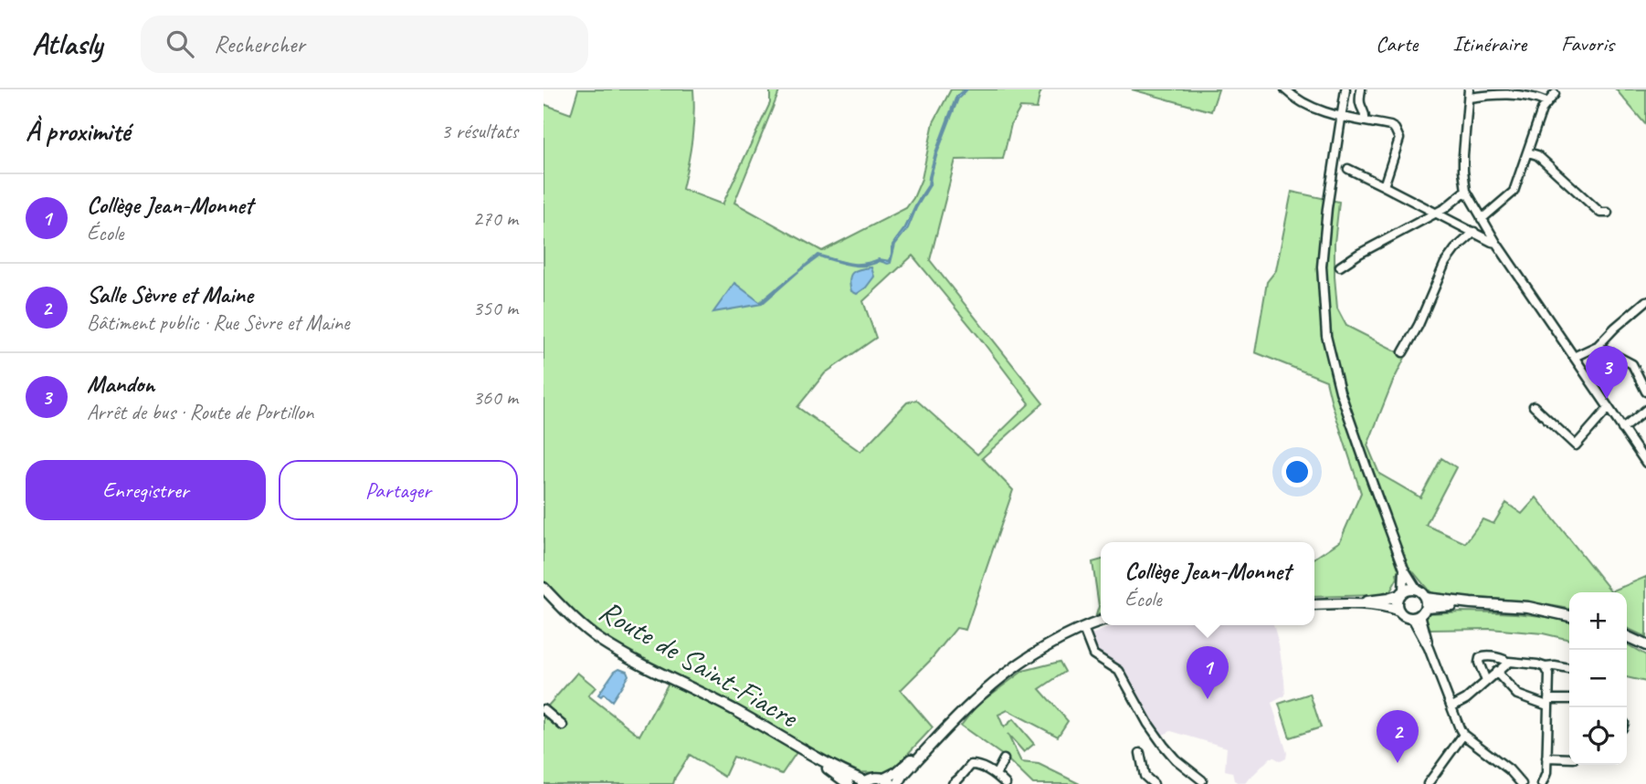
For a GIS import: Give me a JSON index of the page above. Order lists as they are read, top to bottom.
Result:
{
  "streets": {
    "main road": ["Route de Saint-Fiacre"]
  },
  "page": {
    "header": "Atlasly",
    "search": "Rechercher",
    "nav": ["Carte", "Itinéraire", "Favoris"],
    "heading": ["À proximité", "3 résultats"],
    "list": [
      {
        "mark": "1",
        "name": "Collège Jean-Monnet",
        "note": "École",
        "value": "270 m"
      },
      {
        "mark": "2",
        "name": "Salle Sèvre et Maine",
        "note": "Bâtiment public · Rue Sèvre et Maine",
        "value": "350 m"
      },
      {
        "mark": "3",
        "name": "Mandon",
        "note": "Arrêt de bus · Route de Portillon",
        "value": "360 m"
      }
    ],
    "pins": ["3", "1", "2"],
    "buttons": ["Enregistrer", "Partager"],
    "popup": ["Collège Jean-Monnet", "École"],
    "map_buttons": ["+", "−"]
  }
}
